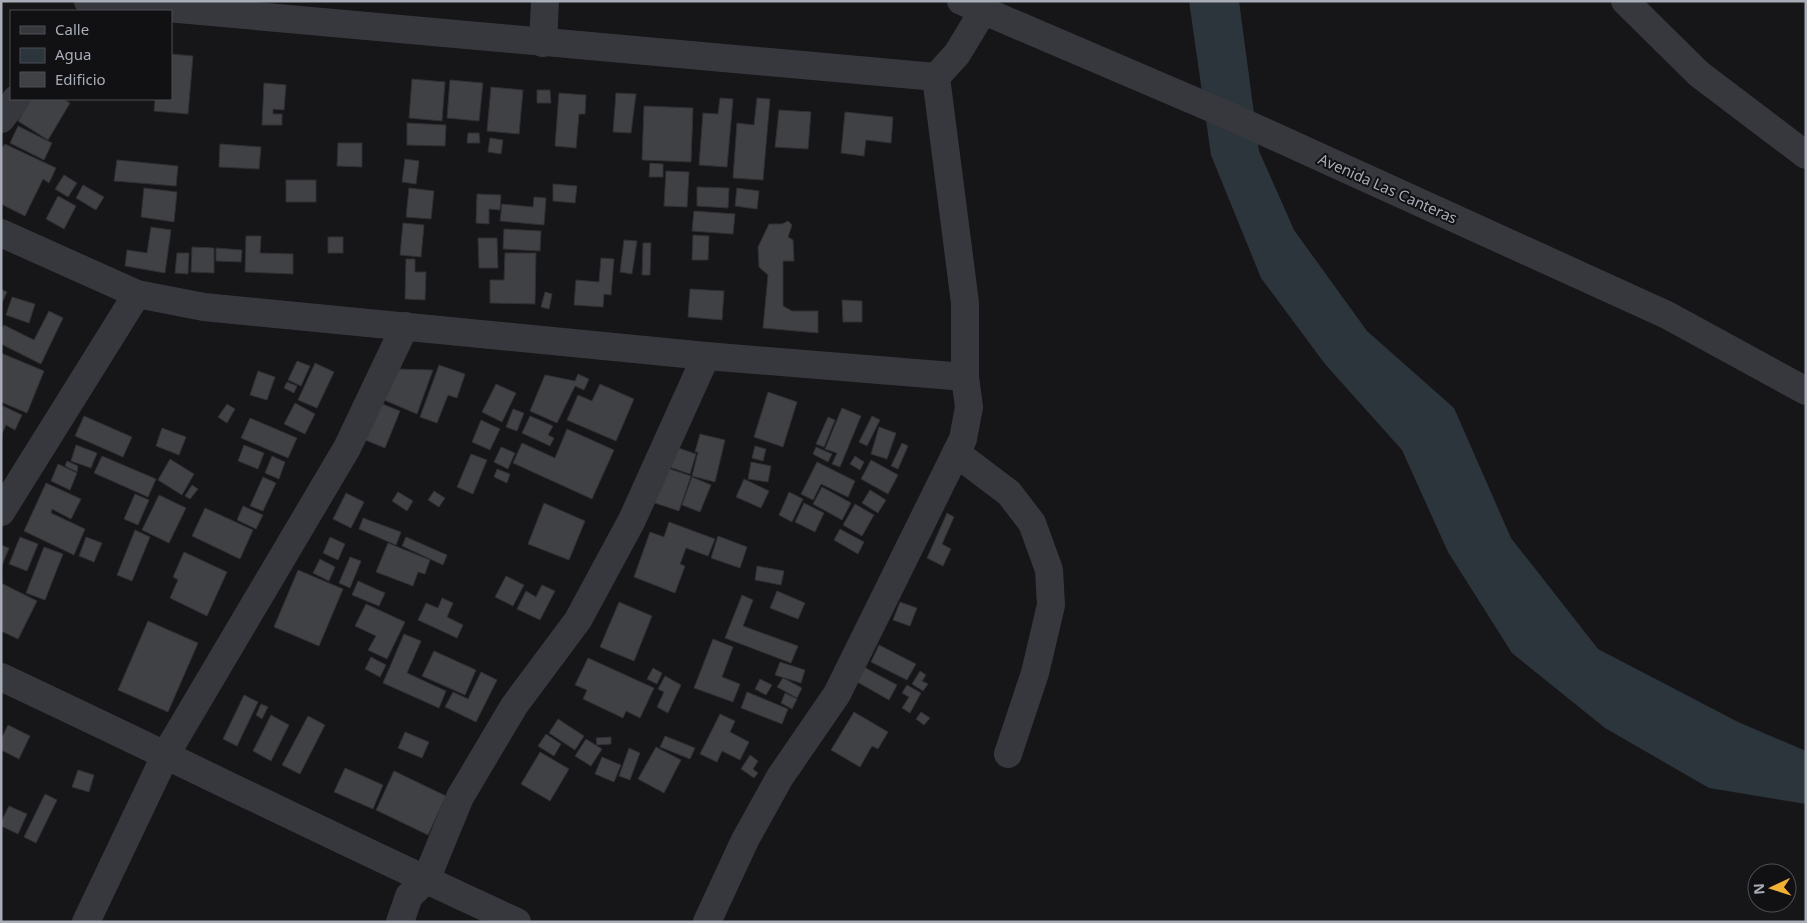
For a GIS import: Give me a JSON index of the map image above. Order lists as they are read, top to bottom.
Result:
{
  "streets": {
    "street": ["Avenida Las Canteras"]
  },
  "legend": ["Calle", "Agua", "Edificio"],
  "north": "left"
}
